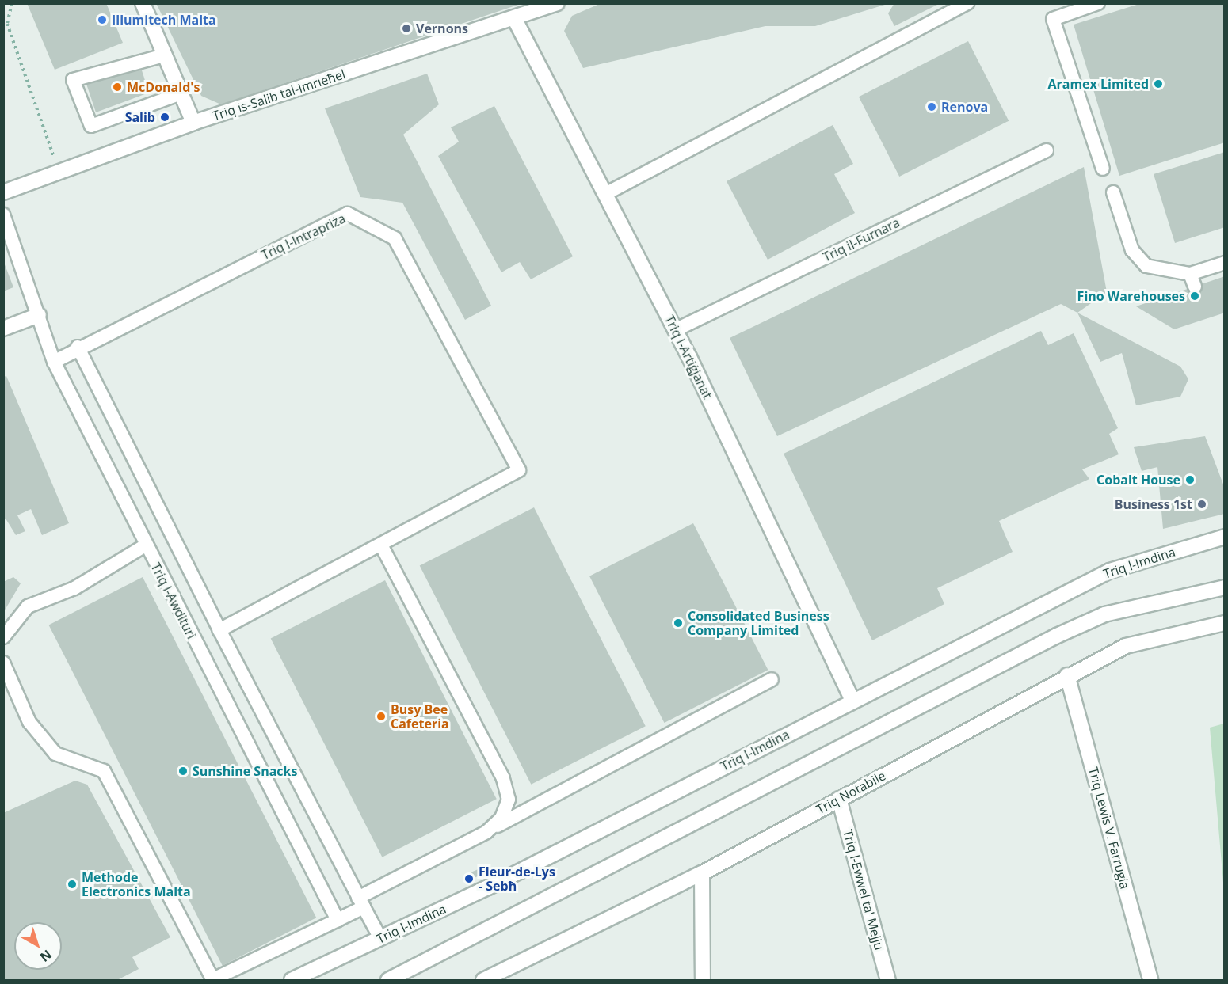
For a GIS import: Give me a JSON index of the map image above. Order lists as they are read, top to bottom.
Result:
{
  "streets": {
    "street": [
      "Triq is-Salib tal-Imrieħel",
      "Triq l-Artiġjanat",
      "Triq l-Imdina",
      "Triq Notabile",
      "Triq Lewis V. Farrugia",
      "Triq l-Ewwel ta' Mejju"
    ],
    "lane": ["Triq l-Intrapriża", "Triq il-Furnara", "Triq l-Awdituri"]
  },
  "crossings": [
    ["Triq is-Salib tal-Imrieħel", "Triq l-Artiġjanat"],
    ["Triq l-Intrapriża", "Triq l-Awdituri"],
    ["Triq il-Furnara", "Triq l-Artiġjanat"],
    ["Triq l-Artiġjanat", "Triq l-Imdina"],
    ["Triq Notabile", "Triq Lewis V. Farrugia"],
    ["Triq Notabile", "Triq l-Ewwel ta' Mejju"]
  ],
  "places": [
    "Illumitech Malta",
    "Vernons",
    "Aramex Limited",
    "McDonald's",
    "Renova",
    "Salib",
    "Fino Warehouses",
    "Cobalt House",
    "Business 1st",
    "Consolidated Business Company Limited",
    "Busy Bee Cafeteria",
    "Sunshine Snacks",
    "Fleur-de-Lys - Sebħ",
    "Methode Electronics Malta"
  ],
  "north": "bottom right"
}
